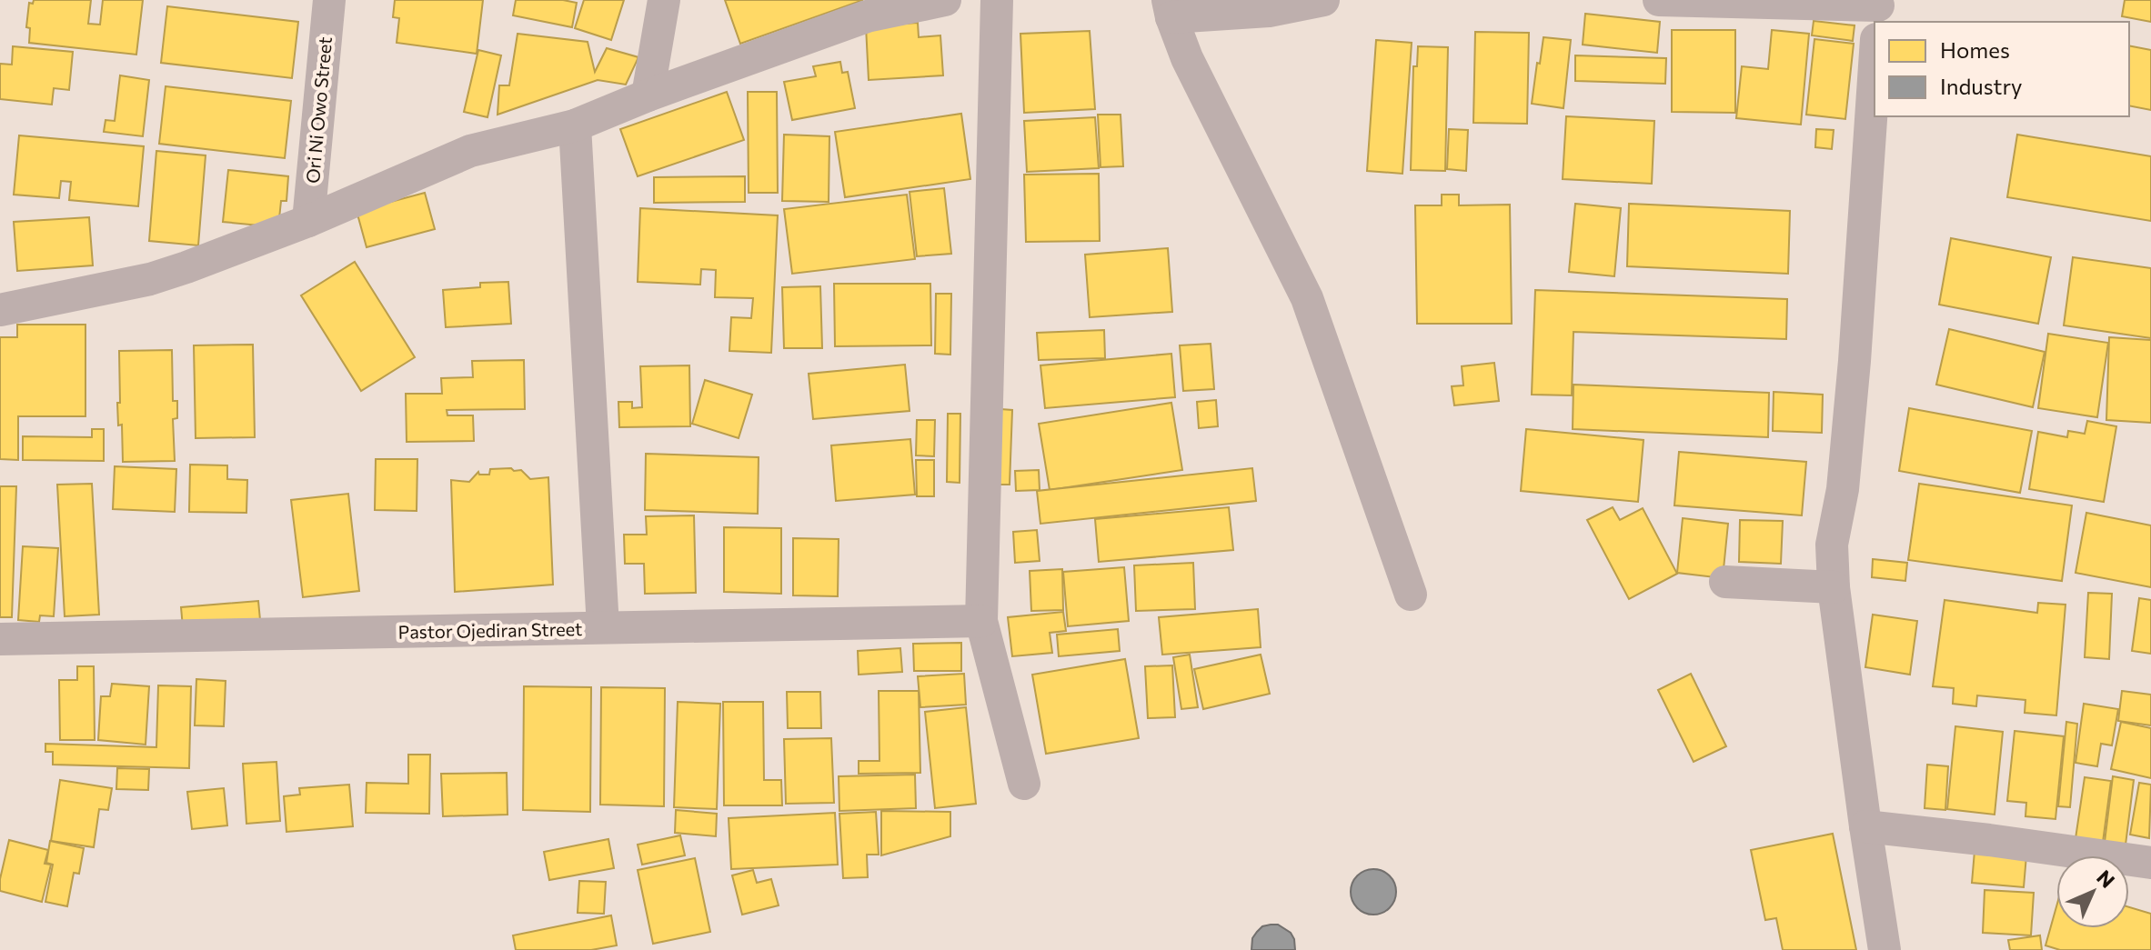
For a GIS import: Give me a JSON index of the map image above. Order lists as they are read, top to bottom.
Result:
{
  "streets": {
    "street": ["Ori Ni Owo Street", "Pastor Ojediran Street"]
  },
  "legend": ["Homes", "Industry"],
  "north": "top right"
}
